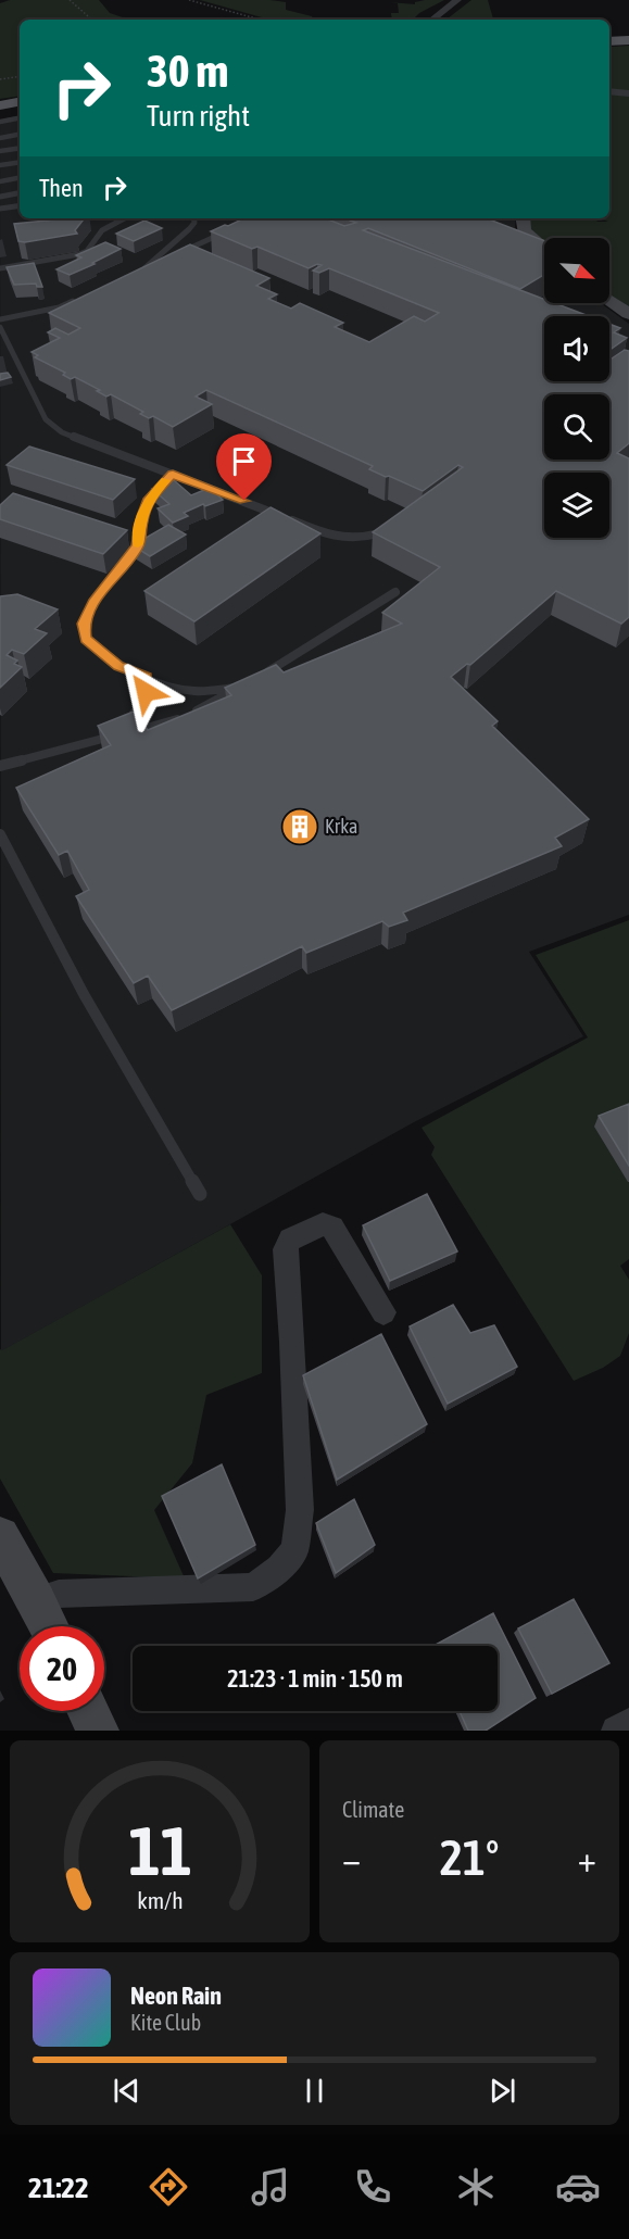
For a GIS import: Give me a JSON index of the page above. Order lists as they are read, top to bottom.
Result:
{
  "places": {
    "building": ["Krka"]
  },
  "north": "bottom right",
  "page": {
    "turn": ["30 m", "Turn right"],
    "then": "Then",
    "limit": "20",
    "trip": "21:23 · 1 min · 150 m",
    "tile": "Climate",
    "heat": ["−", "21°", "+"],
    "song": ["Neon Rain", "Kite Club"],
    "tabs": "21:22",
    "gauge": ["11", "km/h"]
  }
}
